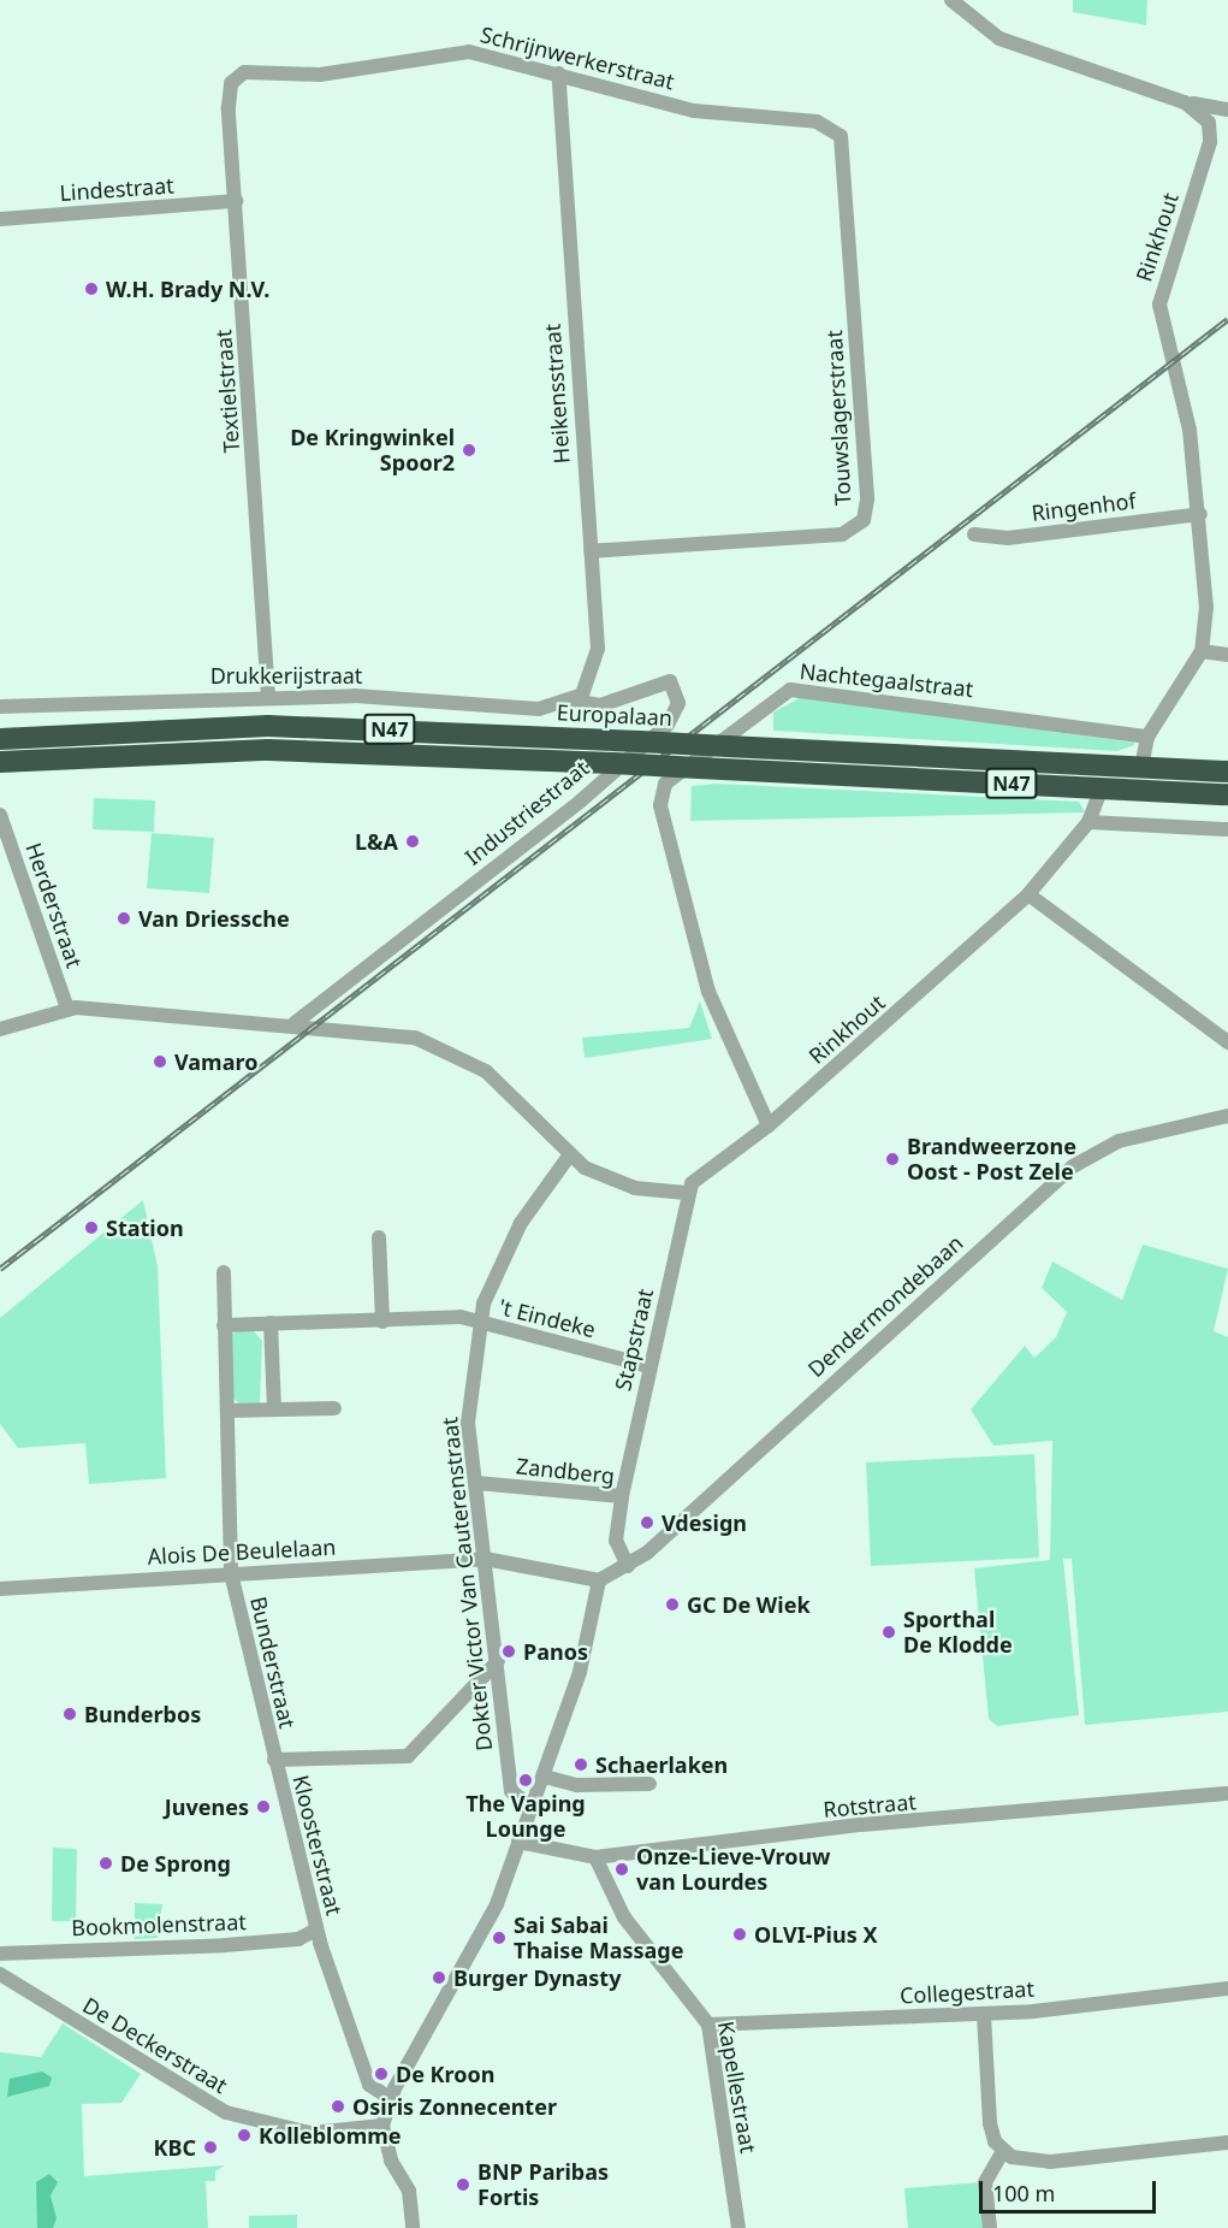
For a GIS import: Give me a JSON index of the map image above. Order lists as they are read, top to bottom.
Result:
{
  "streets": {
    "highway": ["Europalaan", "N47"],
    "street": [
      "Schrijnwerkerstraat",
      "Lindestraat",
      "Rinkhout",
      "Textielstraat",
      "Heikensstraat",
      "Touwslagerstraat",
      "Ringenhof",
      "Drukkerijstraat",
      "Nachtegaalstraat",
      "Industriestraat",
      "Herderstraat",
      "Dendermondebaan",
      "'t Eindeke",
      "Stapstraat",
      "Zandberg",
      "Alois De Beulelaan",
      "Dokter Victor Van Cauterenstraat",
      "Bunderstraat",
      "Rotstraat",
      "Kloosterstraat",
      "Bookmolenstraat",
      "Collegestraat",
      "De Deckerstraat",
      "Kapellestraat"
    ]
  },
  "crossings": [
    ["Schrijnwerkerstraat", "Textielstraat"],
    ["Schrijnwerkerstraat", "Heikensstraat"],
    ["Schrijnwerkerstraat", "Touwslagerstraat"],
    ["Lindestraat", "Textielstraat"],
    ["Rinkhout", "Ringenhof"],
    ["Rinkhout", "Nachtegaalstraat"],
    ["Rinkhout", "N47"],
    ["Rinkhout", "Stapstraat"],
    ["Textielstraat", "Drukkerijstraat"],
    ["Heikensstraat", "Touwslagerstraat"],
    ["Heikensstraat", "Drukkerijstraat"],
    ["Heikensstraat", "Industriestraat"],
    ["Drukkerijstraat", "Industriestraat"],
    ["Dendermondebaan", "Zandberg"],
    ["'t Eindeke", "Stapstraat"],
    ["'t Eindeke", "Dokter Victor Van Cauterenstraat"],
    ["'t Eindeke", "Bunderstraat"],
    ["Stapstraat", "Zandberg"],
    ["Zandberg", "Dokter Victor Van Cauterenstraat"],
    ["Alois De Beulelaan", "Dokter Victor Van Cauterenstraat"],
    ["Alois De Beulelaan", "Bunderstraat"],
    ["Dokter Victor Van Cauterenstraat", "Kloosterstraat"],
    ["Bunderstraat", "Kloosterstraat"],
    ["Rotstraat", "Kapellestraat"],
    ["Kloosterstraat", "Bookmolenstraat"],
    ["Collegestraat", "Kapellestraat"]
  ],
  "places": [
    "W.H. Brady N.V.",
    "De Kringwinkel Spoor2",
    "L&A",
    "Van Driessche",
    "Vamaro",
    "Brandweerzone Oost - Post Zele",
    "Station",
    "Vdesign",
    "GC De Wiek",
    "Sporthal De Klodde",
    "Panos",
    "Bunderbos",
    "Schaerlaken",
    "The Vaping Lounge",
    "Juvenes",
    "De Sprong",
    "Onze-Lieve-Vrouw van Lourdes",
    "OLVI-Pius X",
    "Sai Sabai Thaise Massage",
    "Burger Dynasty",
    "De Kroon",
    "Osiris Zonnecenter",
    "Kolleblomme",
    "KBC",
    "BNP Paribas Fortis"
  ],
  "scale_bar": "100 m"
}
